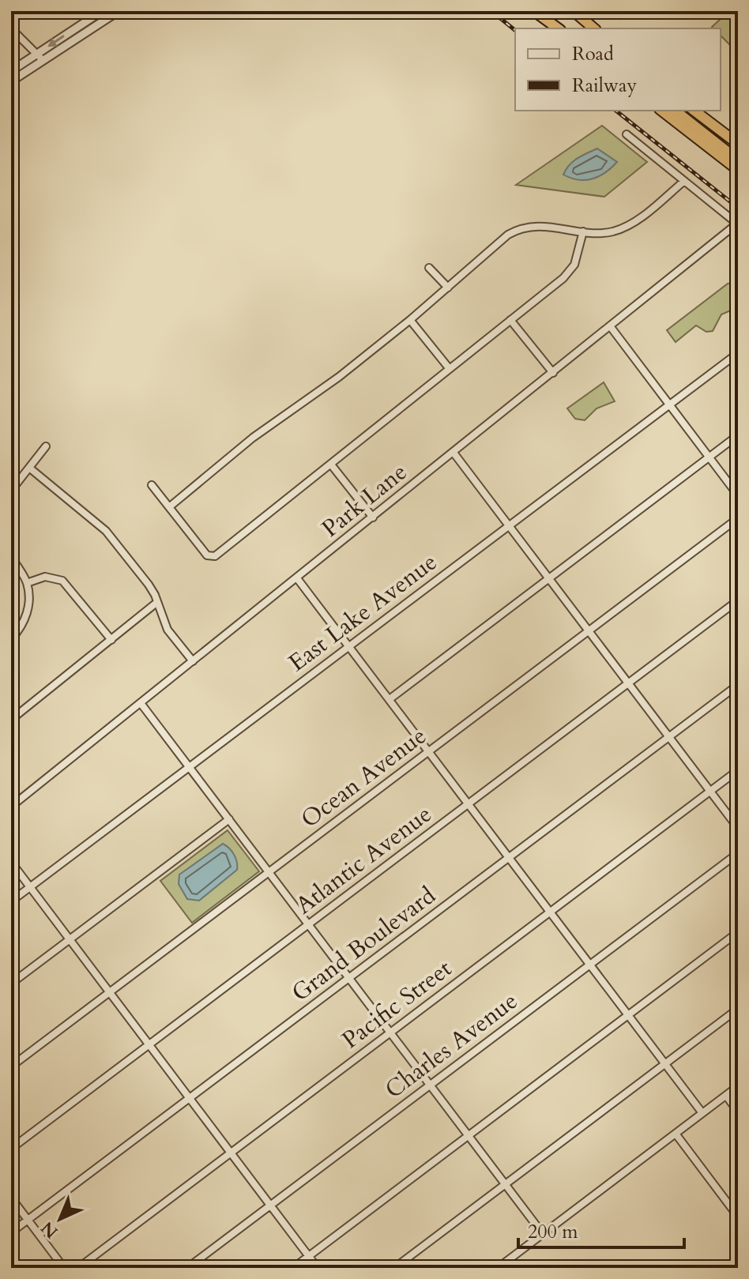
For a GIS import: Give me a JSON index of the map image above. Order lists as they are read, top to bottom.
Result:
{
  "streets": {
    "street": [
      "Park Lane",
      "East Lake Avenue",
      "Ocean Avenue",
      "Atlantic Avenue",
      "Grand Boulevard",
      "Pacific Street",
      "Charles Avenue"
    ]
  },
  "legend": ["Road", "Railway"],
  "scale_bar": "200 m",
  "north": "bottom left"
}
